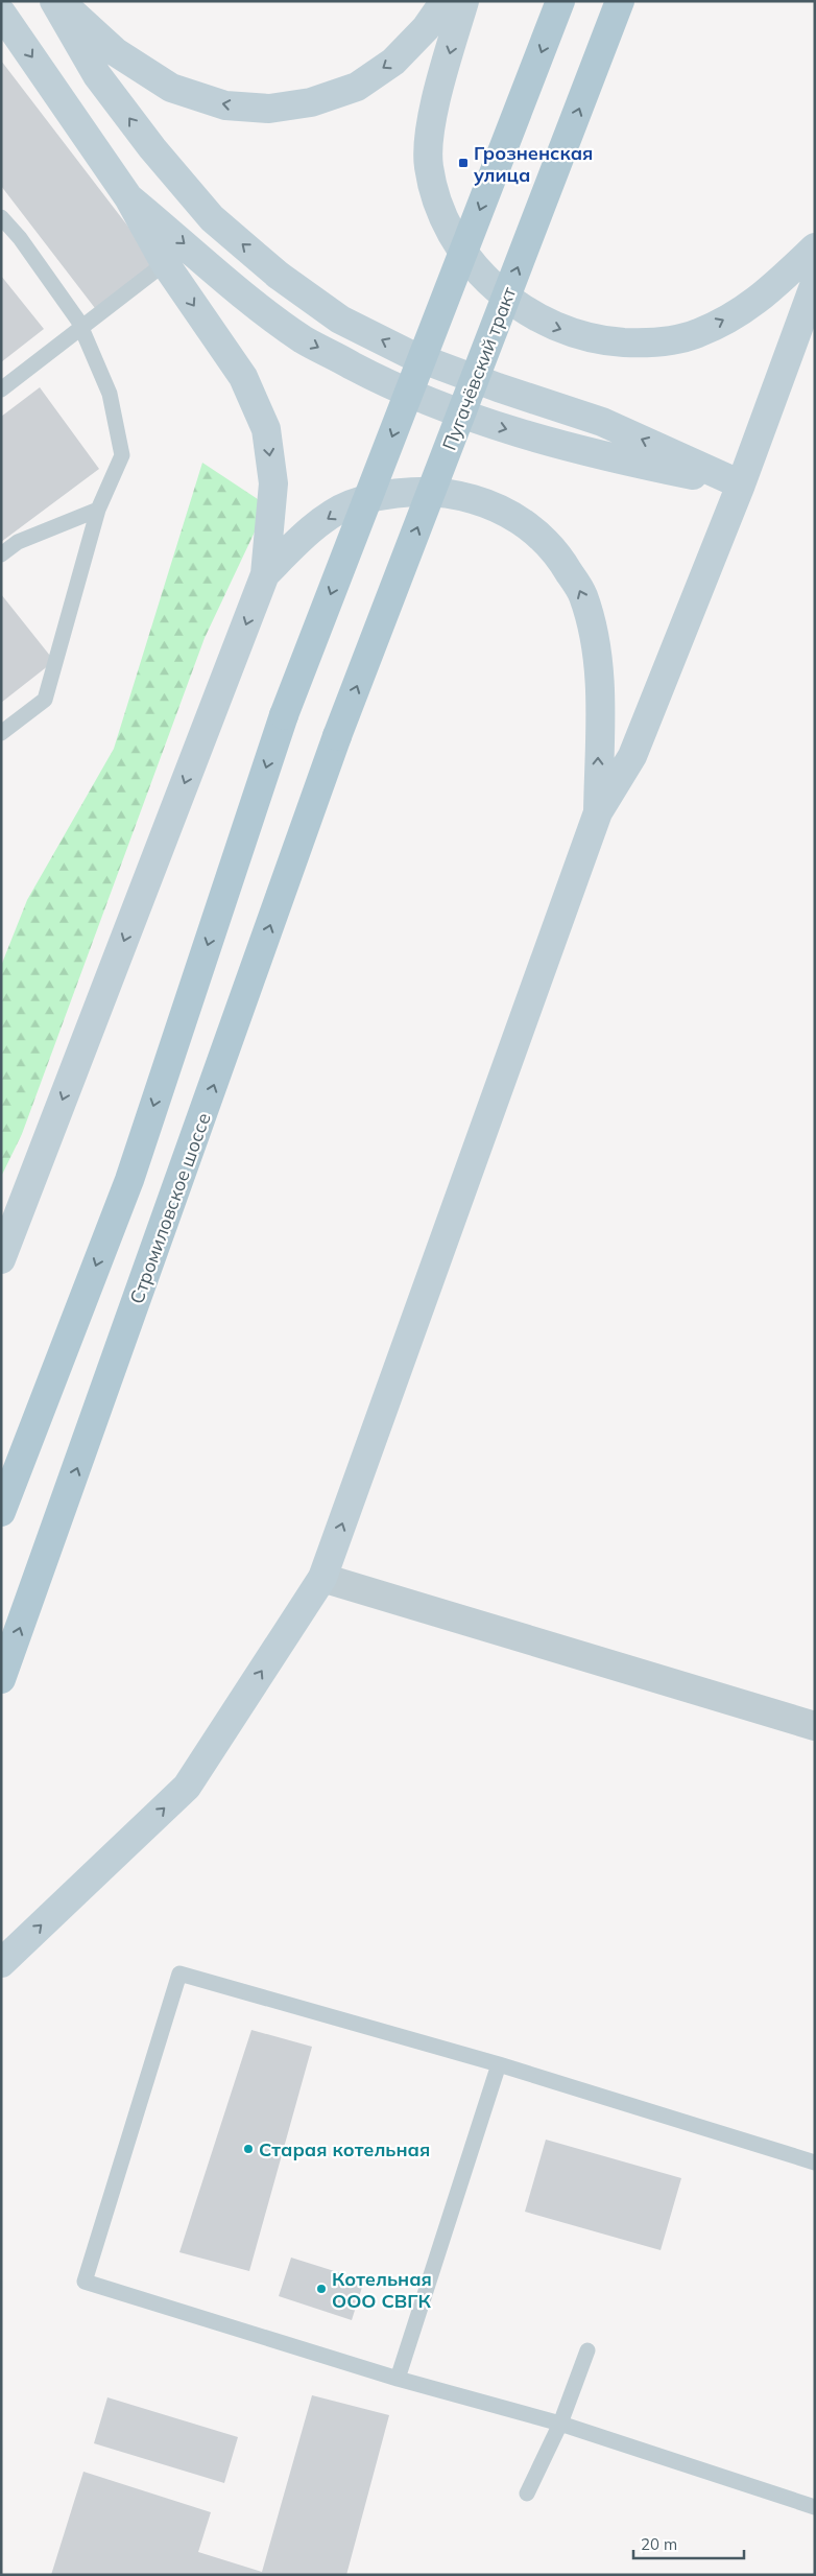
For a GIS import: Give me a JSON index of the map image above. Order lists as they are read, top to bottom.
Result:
{
  "streets": {
    "main road": ["Пугачёвский тракт", "Стромиловское шоссе"]
  },
  "crossings": [
    ["Пугачёвский тракт", "Стромиловское шоссе"]
  ],
  "places": {
    "transit": ["Грозненская улица"],
    "other": ["Старая котельная", "Котельная ООО СВГК"]
  },
  "scale_bar": "20 m"
}
